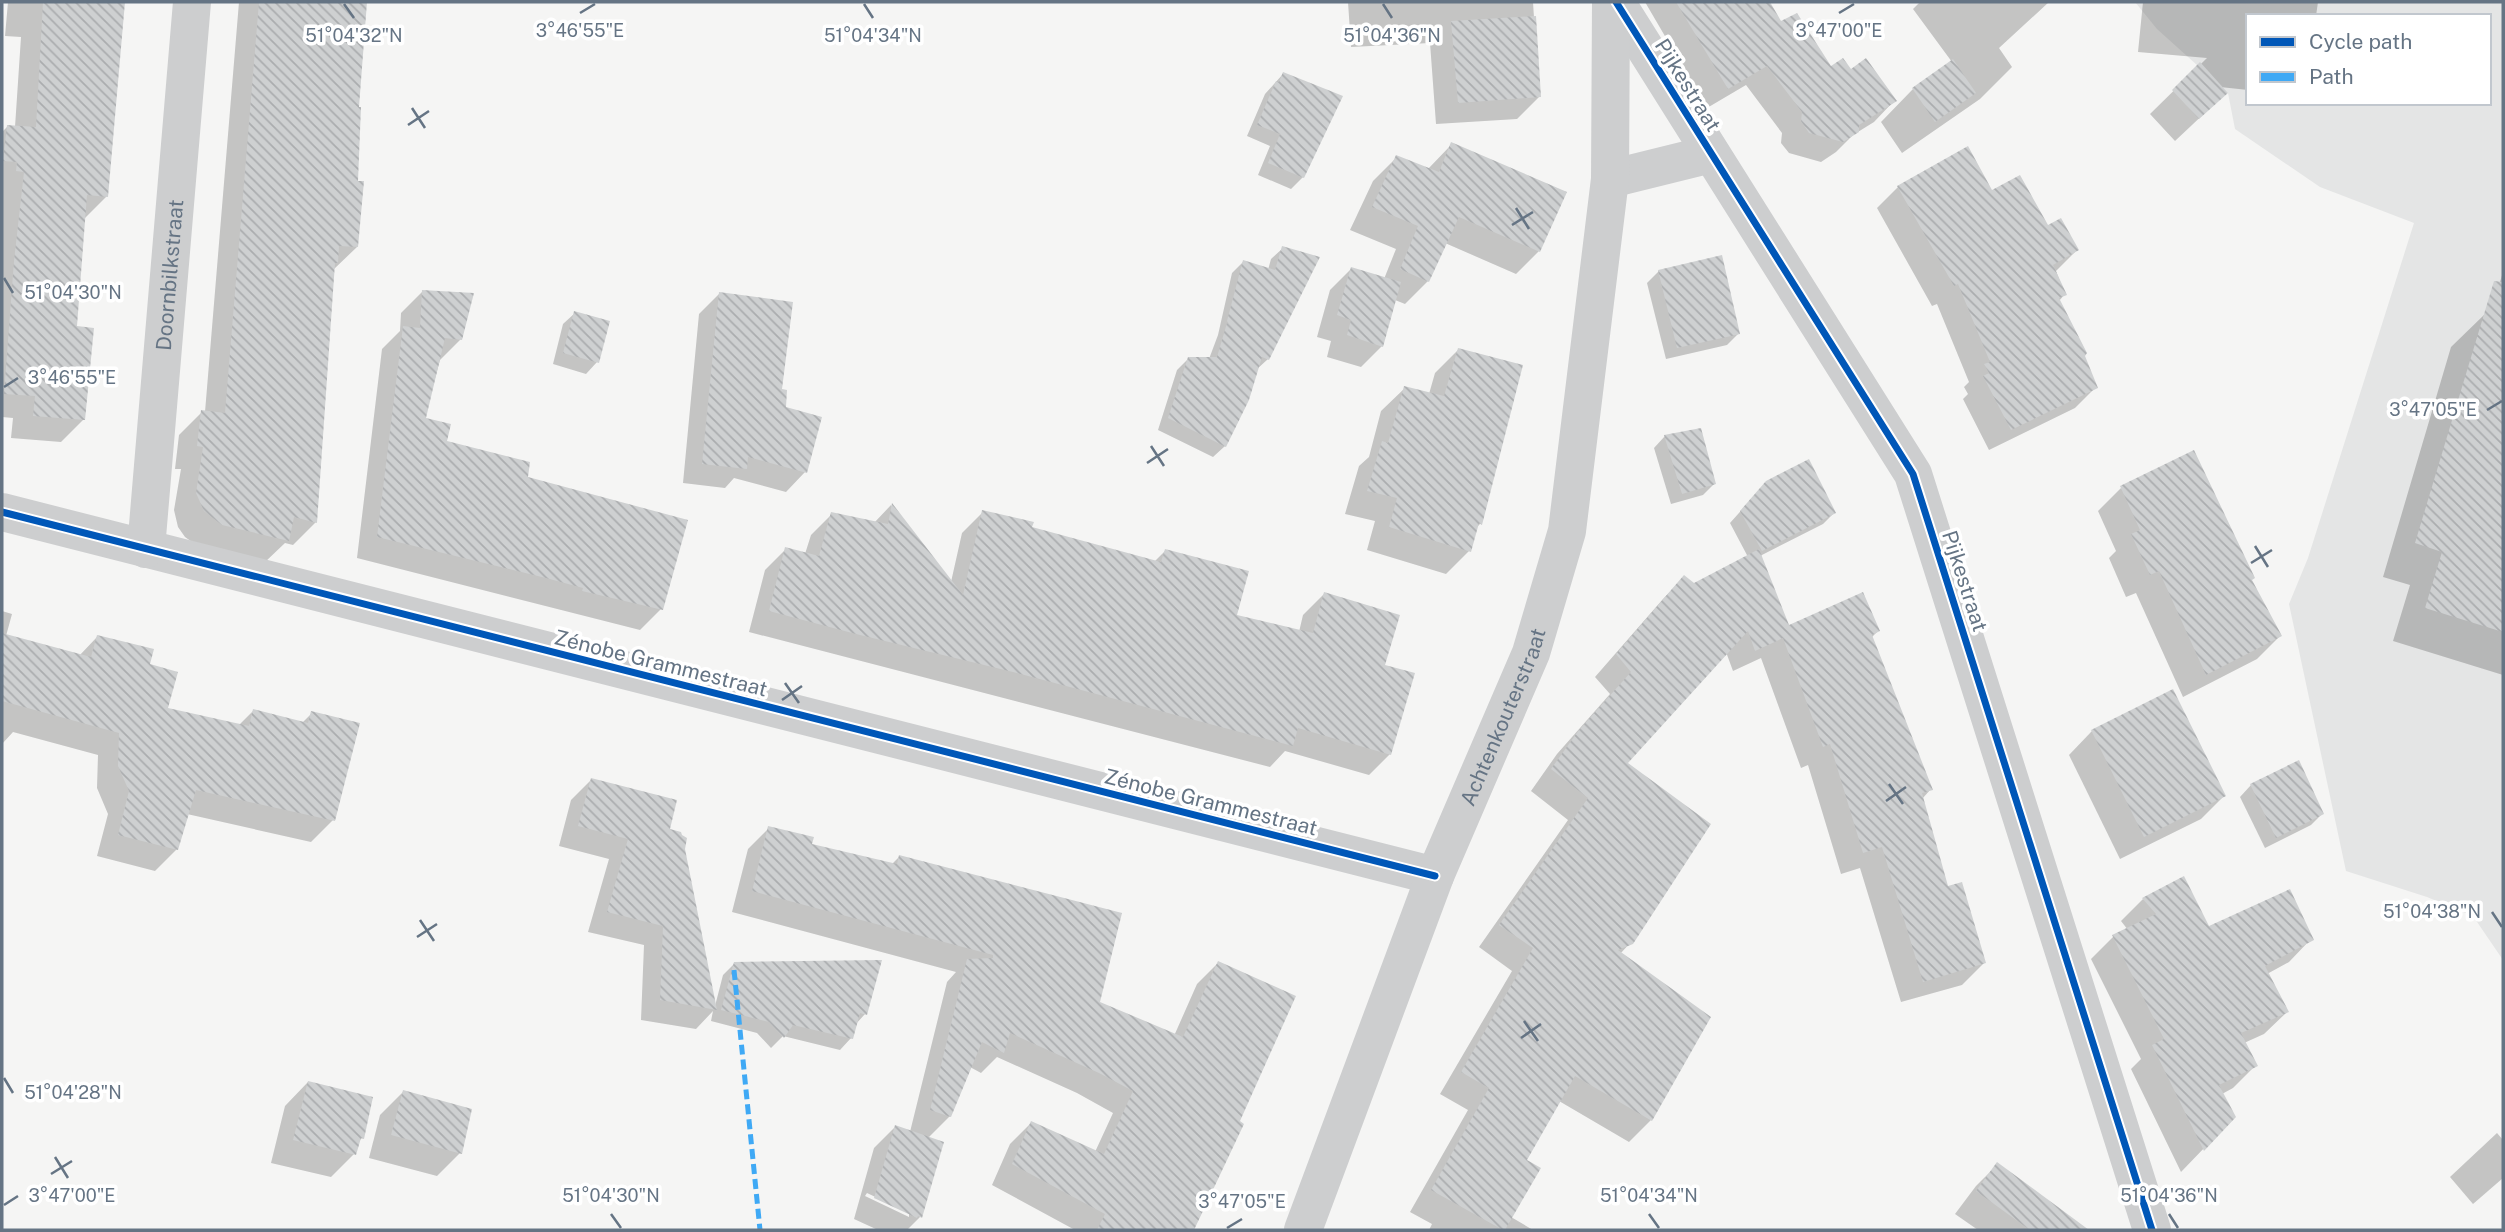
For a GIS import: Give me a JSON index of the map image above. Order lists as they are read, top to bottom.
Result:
{
  "streets": {
    "street": [
      "Pijkestraat",
      "Doornbilkstraat",
      "Zénobe Grammestraat",
      "Achtenkouterstraat"
    ]
  },
  "crossings": [
    ["Pijkestraat", "Achtenkouterstraat"],
    ["Doornbilkstraat", "Zénobe Grammestraat"],
    ["Zénobe Grammestraat", "Achtenkouterstraat"]
  ],
  "legend": ["Cycle path", "Path"],
  "coordinates": [
    "3°46'55\"E",
    "3°47'00\"E",
    "51°04'32\"N",
    "51°04'34\"N",
    "51°04'36\"N",
    "51°04'30\"N",
    "3°47'05\"E",
    "51°04'38\"N",
    "51°04'28\"N"
  ]
}
